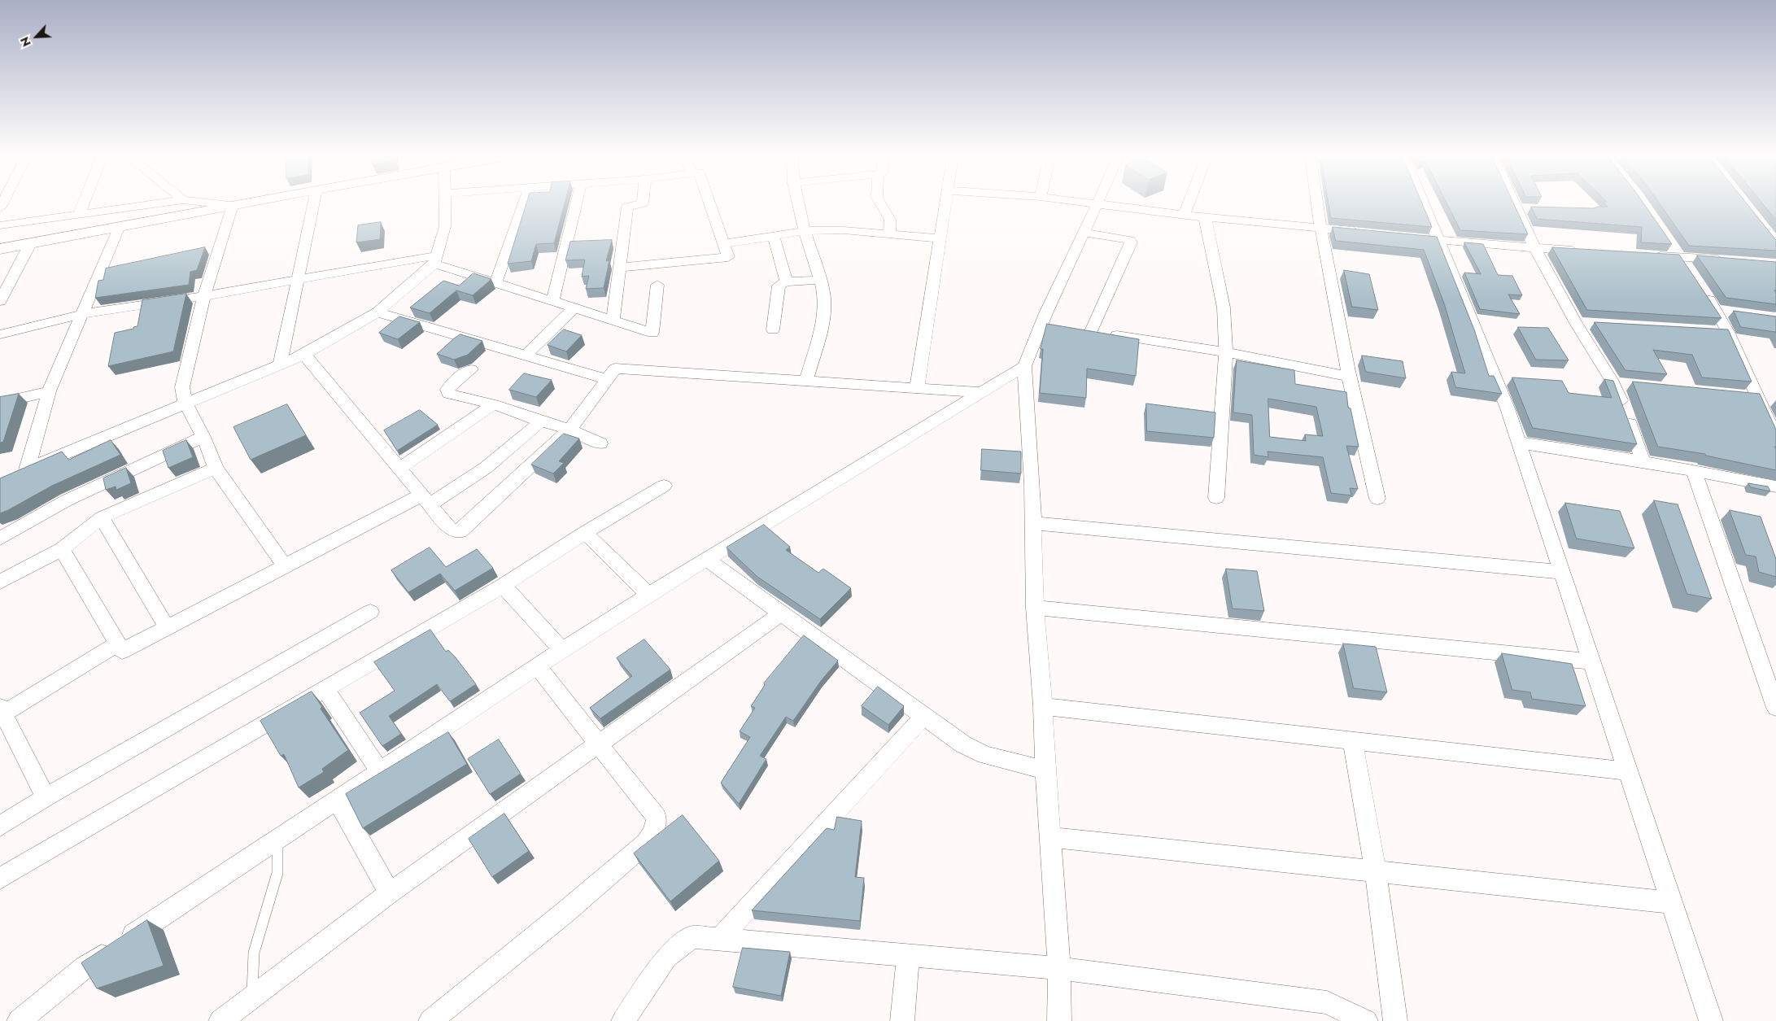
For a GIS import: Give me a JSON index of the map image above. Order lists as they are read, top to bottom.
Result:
{
  "north": "bottom left"
}
